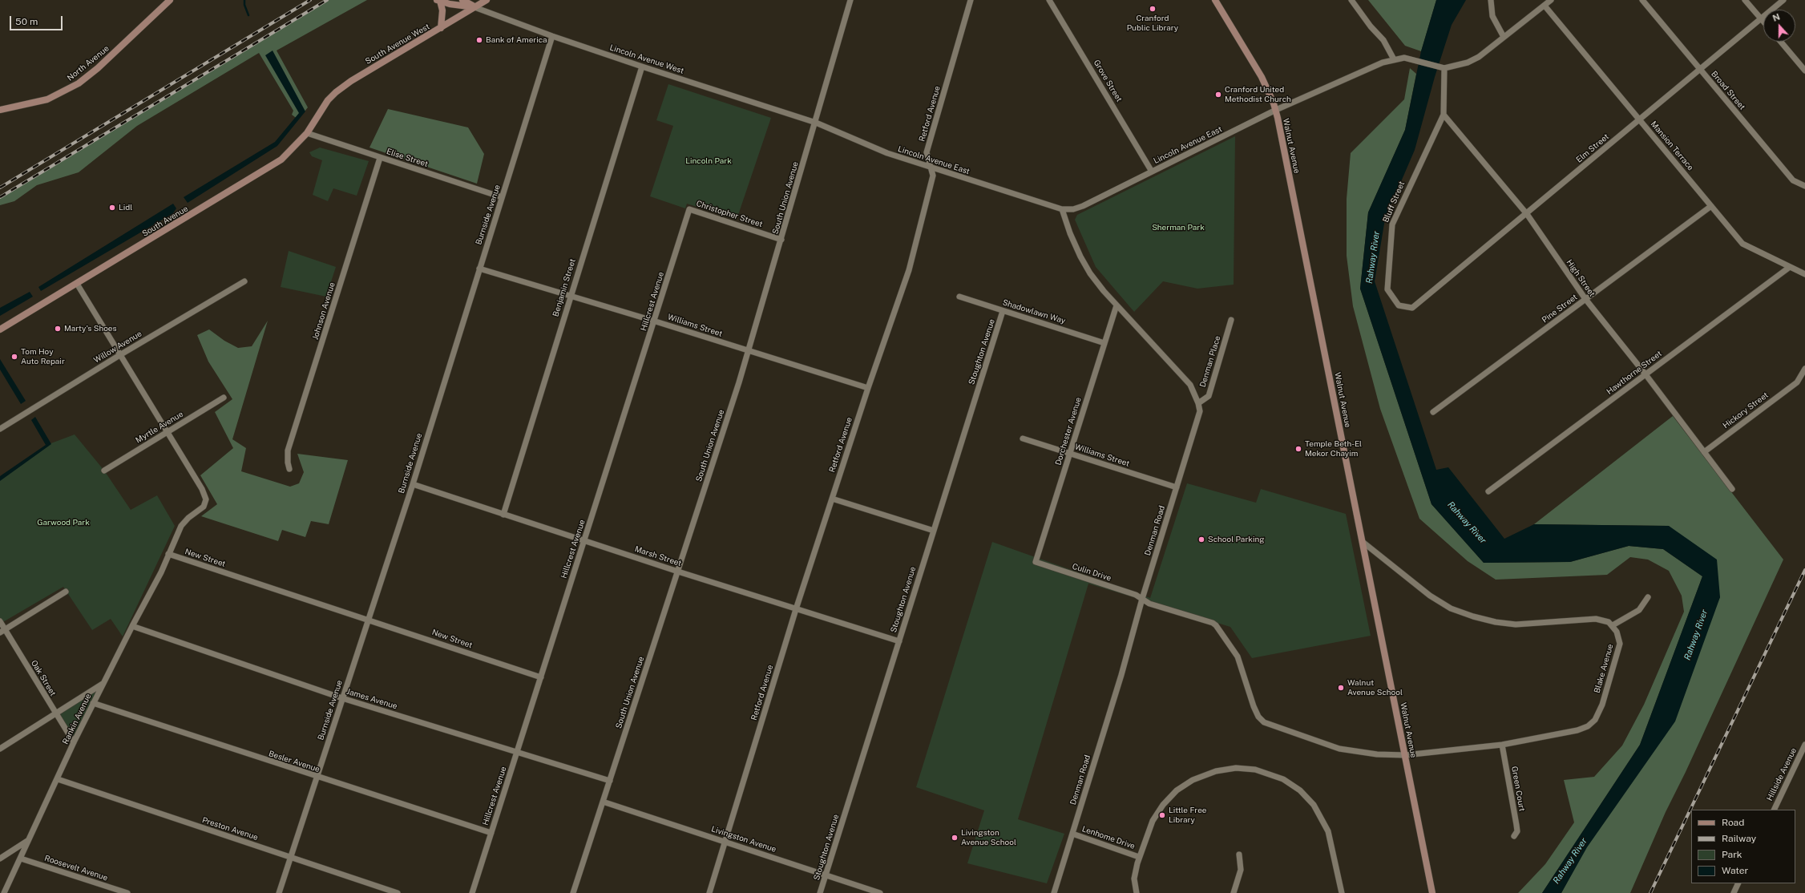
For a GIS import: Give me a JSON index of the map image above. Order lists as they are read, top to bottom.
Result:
{
  "streets": {
    "street": [
      "South Avenue West",
      "Lincoln Avenue West",
      "North Avenue",
      "Grove Street",
      "Broad Street",
      "Retford Avenue",
      "Lincoln Avenue East",
      "Walnut Avenue",
      "Mansion Terrace",
      "Elm Street",
      "Elise Street",
      "South Union Avenue",
      "Bluff Street",
      "Christopher Street",
      "Burnside Avenue",
      "South Avenue",
      "High Street",
      "Benjamin Street",
      "Hillcrest Avenue",
      "Pine Street",
      "Johnson Avenue",
      "Shadowlawn Way",
      "Williams Street",
      "Willow Avenue",
      "Stoughton Avenue",
      "Denman Place",
      "Hawthorne Street",
      "Hickory Street",
      "Myrtle Avenue",
      "Dorchester Avenue",
      "Denman Road",
      "Marsh Street",
      "New Street",
      "Culin Drive",
      "Blake Avenue",
      "Oak Street",
      "James Avenue",
      "Rankin Avenue",
      "Besler Avenue",
      "Hillside Avenue",
      "Green Court",
      "Preston Avenue",
      "Lenhome Drive",
      "Livingston Avenue",
      "Roosevelt Avenue"
    ]
  },
  "crossings": [
    ["South Avenue West", "Lincoln Avenue West"],
    ["South Avenue West", "South Avenue"],
    ["Lincoln Avenue West", "Lincoln Avenue East"],
    ["Lincoln Avenue West", "South Union Avenue"],
    ["Lincoln Avenue West", "Burnside Avenue"],
    ["Lincoln Avenue West", "Benjamin Street"],
    ["Grove Street", "Lincoln Avenue East"],
    ["Broad Street", "Elm Street"],
    ["Retford Avenue", "Lincoln Avenue East"],
    ["Retford Avenue", "Williams Street"],
    ["Retford Avenue", "Marsh Street"],
    ["Retford Avenue", "Livingston Avenue"],
    ["Lincoln Avenue East", "Walnut Avenue"],
    ["Lincoln Avenue East", "Mansion Terrace"],
    ["Lincoln Avenue East", "South Union Avenue"],
    ["Lincoln Avenue East", "Denman Road"],
    ["Walnut Avenue", "Culin Drive"],
    ["Walnut Avenue", "Blake Avenue"],
    ["Mansion Terrace", "Elm Street"],
    ["Mansion Terrace", "Pine Street"],
    ["Mansion Terrace", "Hawthorne Street"],
    ["Elm Street", "Bluff Street"],
    ["Elm Street", "High Street"],
    ["Elise Street", "Burnside Avenue"],
    ["Elise Street", "South Avenue"],
    ["Elise Street", "Johnson Avenue"],
    ["South Union Avenue", "Christopher Street"],
    ["South Union Avenue", "Williams Street"],
    ["South Union Avenue", "Marsh Street"],
    ["South Union Avenue", "James Avenue"],
    ["South Union Avenue", "Livingston Avenue"],
    ["Bluff Street", "High Street"],
    ["Christopher Street", "Hillcrest Avenue"],
    ["Burnside Avenue", "Williams Street"],
    ["Burnside Avenue", "Marsh Street"],
    ["Burnside Avenue", "New Street"],
    ["Burnside Avenue", "James Avenue"],
    ["Burnside Avenue", "Besler Avenue"],
    ["Burnside Avenue", "Preston Avenue"],
    ["High Street", "Pine Street"],
    ["High Street", "Hawthorne Street"],
    ["High Street", "Hickory Street"],
    ["Benjamin Street", "Williams Street"],
    ["Benjamin Street", "Marsh Street"],
    ["Hillcrest Avenue", "Williams Street"],
    ["Hillcrest Avenue", "Marsh Street"],
    ["Hillcrest Avenue", "New Street"],
    ["Hillcrest Avenue", "James Avenue"],
    ["Hillcrest Avenue", "Besler Avenue"],
    ["Shadowlawn Way", "Stoughton Avenue"],
    ["Shadowlawn Way", "Dorchester Avenue"],
    ["Williams Street", "Dorchester Avenue"],
    ["Williams Street", "Denman Road"],
    ["Stoughton Avenue", "Marsh Street"],
    ["Stoughton Avenue", "Livingston Avenue"],
    ["Denman Place", "Denman Road"],
    ["Dorchester Avenue", "Denman Road"],
    ["Dorchester Avenue", "Culin Drive"],
    ["Denman Road", "Culin Drive"],
    ["Denman Road", "Lenhome Drive"],
    ["New Street", "Rankin Avenue"],
    ["Culin Drive", "Blake Avenue"],
    ["Blake Avenue", "Green Court"],
    ["Oak Street", "Rankin Avenue"],
    ["James Avenue", "Rankin Avenue"],
    ["Rankin Avenue", "Besler Avenue"],
    ["Rankin Avenue", "Preston Avenue"],
    ["Rankin Avenue", "Roosevelt Avenue"]
  ],
  "water": ["Rahway River"],
  "parks": ["Lincoln Park", "Sherman Park", "Garwood Park"],
  "places": [
    "Cranford Public Library",
    "Bank of America",
    "Cranford United Methodist Church",
    "Lidl",
    "Marty's Shoes",
    "Tom Hoy Auto Repair",
    "Temple Beth-El Mekor Chayim",
    "School Parking",
    "Walnut Avenue School",
    "Little Free Library",
    "Livingston Avenue School"
  ],
  "legend": [
    "Road",
    "Railway",
    "Park",
    "Water"
  ],
  "scale_bar": "50 m",
  "north": "top"
}
